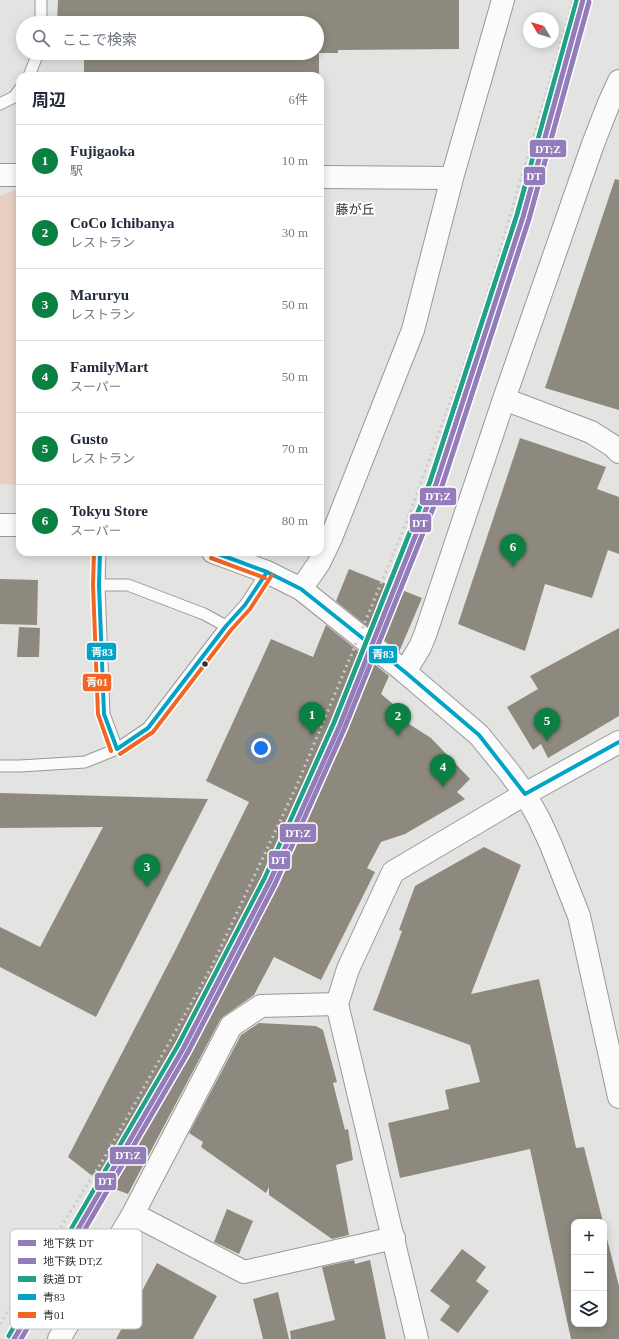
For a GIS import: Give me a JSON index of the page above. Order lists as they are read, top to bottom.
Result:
{
  "districts": ["藤が丘"],
  "lines": [
    "metro line DT",
    "rail line DT",
    "metro line DT;Z",
    "transit line 青83",
    "transit line 青01"
  ],
  "legend": [
    "地下鉄 DT",
    "地下鉄 DT;Z",
    "鉄道 DT",
    "青83",
    "青01"
  ],
  "north": "top left",
  "page": {
    "search": "ここで検索",
    "heading": ["周辺", "6件"],
    "list": [
      {
        "mark": "1",
        "name": "Fujigaoka",
        "note": "駅",
        "value": "10 m"
      },
      {
        "mark": "2",
        "name": "CoCo Ichibanya",
        "note": "レストラン",
        "value": "30 m"
      },
      {
        "mark": "3",
        "name": "Maruryu",
        "note": "レストラン",
        "value": "50 m"
      },
      {
        "mark": "4",
        "name": "FamilyMart",
        "note": "スーパー",
        "value": "50 m"
      },
      {
        "mark": "5",
        "name": "Gusto",
        "note": "レストラン",
        "value": "70 m"
      },
      {
        "mark": "6",
        "name": "Tokyu Store",
        "note": "スーパー",
        "value": "80 m"
      }
    ],
    "pins": [
      "6",
      "1",
      "2",
      "5",
      "4",
      "3"
    ],
    "map_buttons": ["+", "−"]
  }
}
